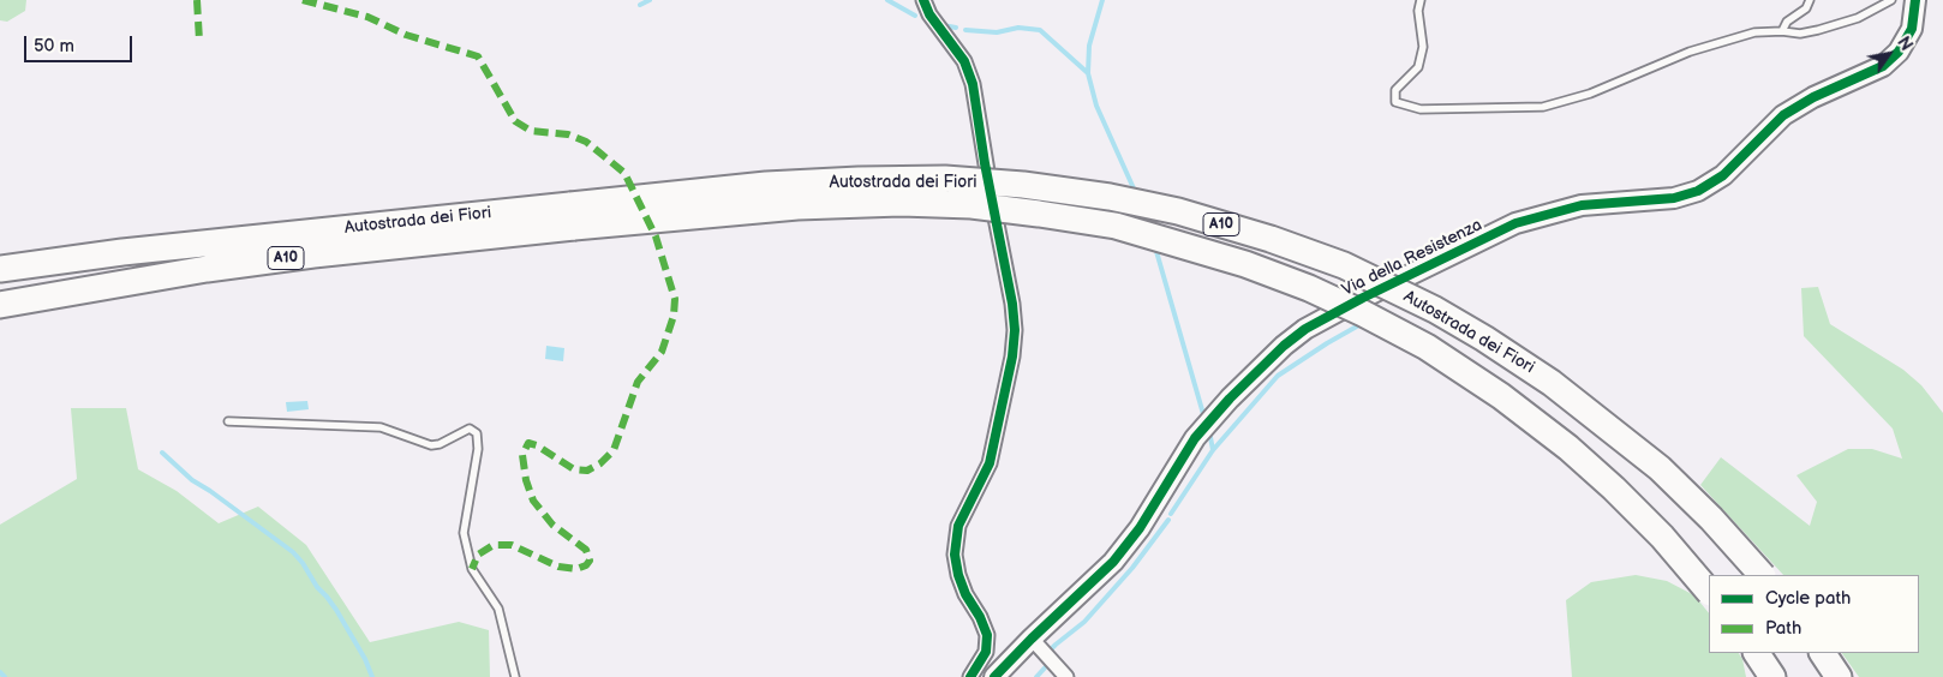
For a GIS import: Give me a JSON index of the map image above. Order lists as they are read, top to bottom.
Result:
{
  "streets": {
    "highway": ["Autostrada dei Fiori", "A10"],
    "street": ["Via della Resistenza"]
  },
  "legend": ["Cycle path", "Path"],
  "scale_bar": "50 m",
  "north": "top right"
}
